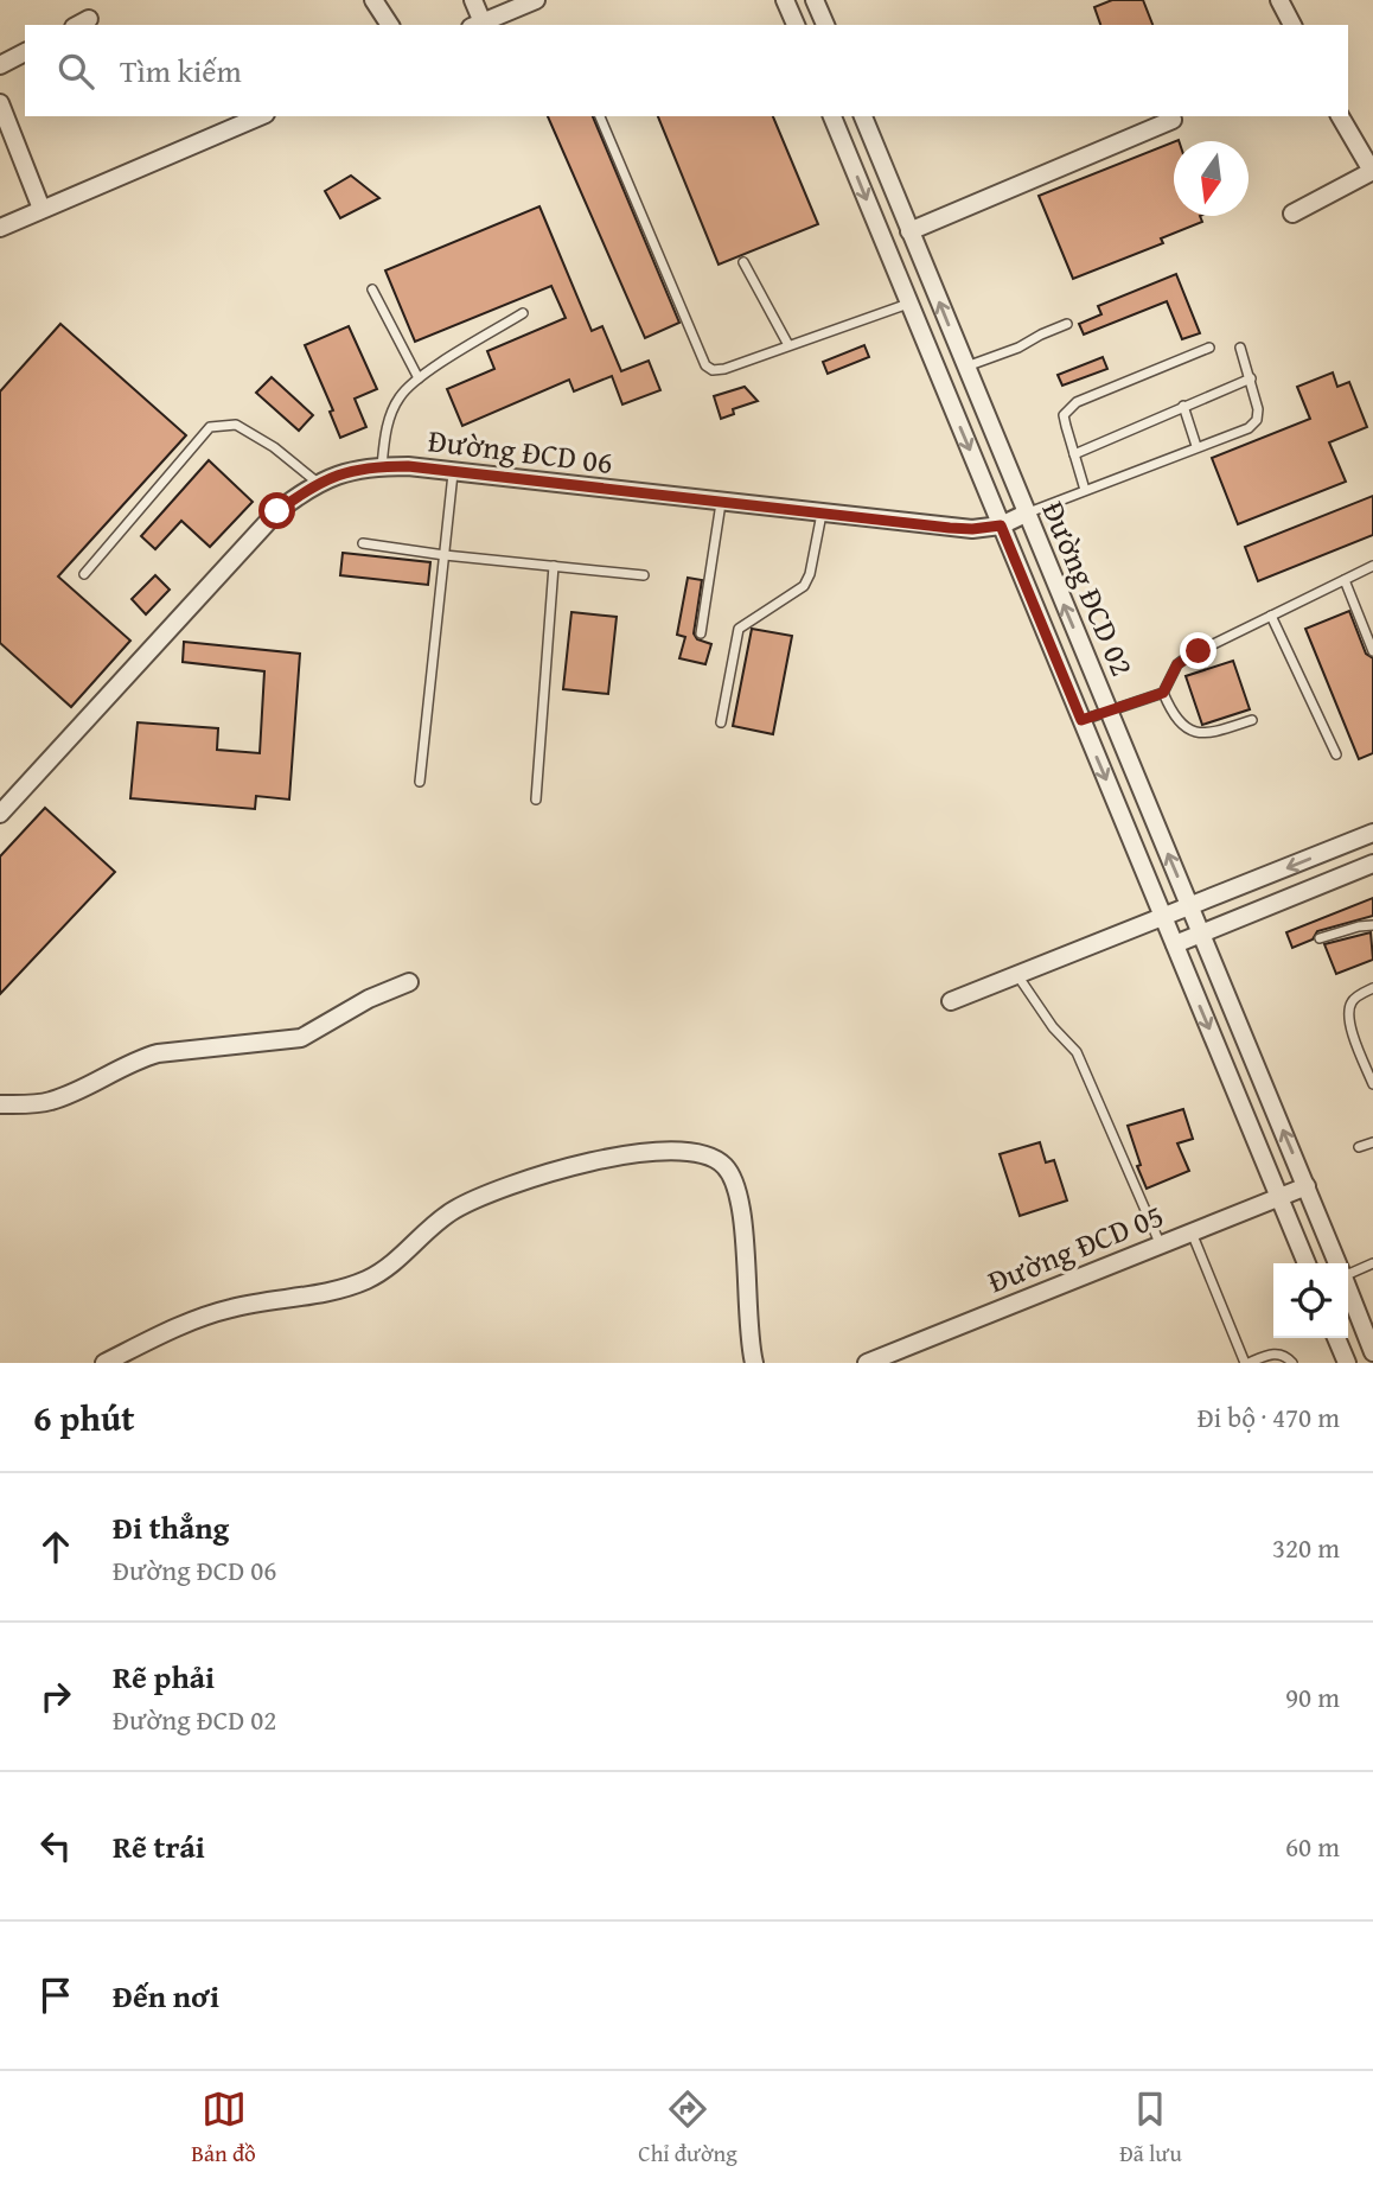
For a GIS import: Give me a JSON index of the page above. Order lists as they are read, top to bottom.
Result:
{
  "streets": {
    "street": ["Đường ĐCD 06", "Đường ĐCD 02", "Đường ĐCD 05"]
  },
  "crossings": [
    ["Đường ĐCD 06", "Đường ĐCD 02"],
    ["Đường ĐCD 02", "Đường ĐCD 05"]
  ],
  "north": "bottom",
  "page": {
    "search": "Tìm kiếm",
    "heading": ["6 phút", "Đi bộ · 470 m"],
    "list": [
      ["Đi thẳng", "Đường ĐCD 06", "320 m"],
      ["Rẽ phải", "Đường ĐCD 02", "90 m"],
      ["Rẽ trái", "60 m"],
      "Đến nơi"
    ],
    "nav": ["Bản đồ", "Chỉ đường", "Đã lưu"]
  }
}
